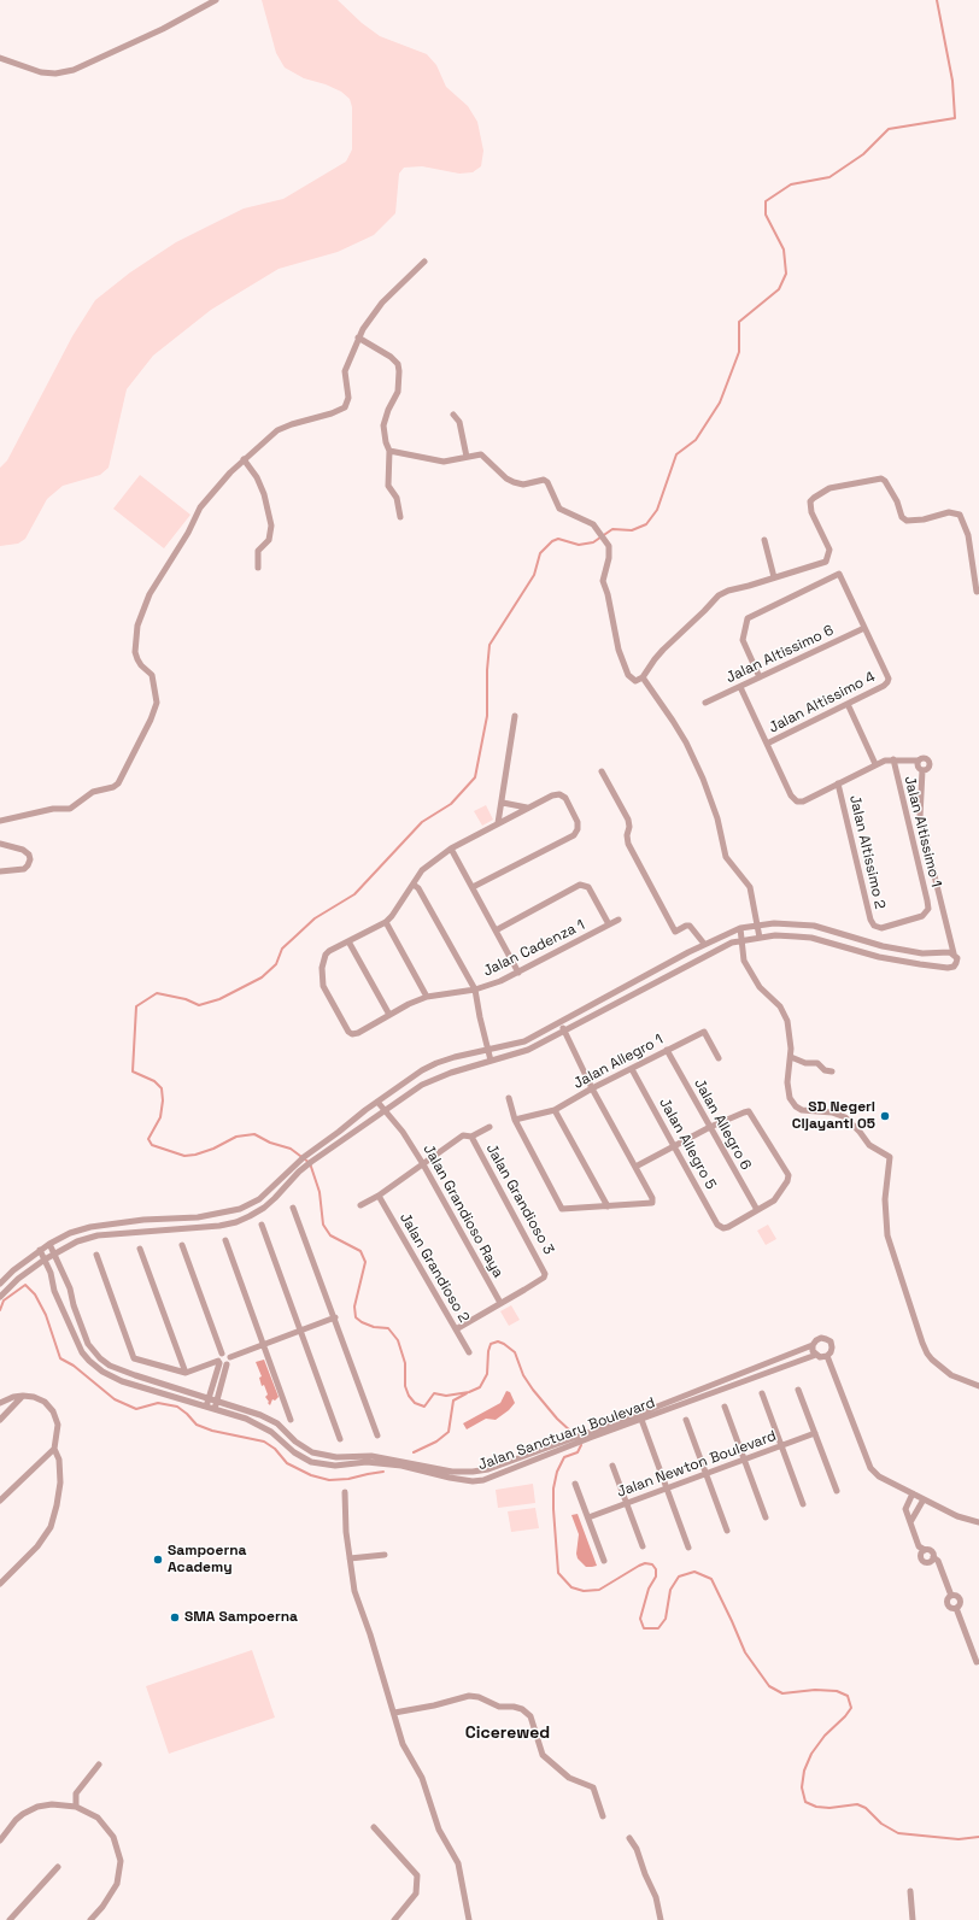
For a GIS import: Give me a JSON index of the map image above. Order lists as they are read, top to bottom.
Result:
{
  "streets": {
    "street": [
      "Jalan Altissimo 6",
      "Jalan Altissimo 4",
      "Jalan Altissimo 1",
      "Jalan Altissimo 2",
      "Jalan Cadenza 1",
      "Jalan Allegro 1",
      "Jalan Allegro 6",
      "Jalan Allegro 5",
      "Jalan Grandioso 3",
      "Jalan Grandioso Raya",
      "Jalan Grandioso 2",
      "Jalan Sanctuary Boulevard",
      "Jalan Newton Boulevard"
    ]
  },
  "crossings": [
    ["Jalan Altissimo 6", "Jalan Altissimo 4"],
    ["Jalan Altissimo 1", "Jalan Altissimo 2"],
    ["Jalan Allegro 1", "Jalan Allegro 6"],
    ["Jalan Allegro 1", "Jalan Allegro 5"],
    ["Jalan Allegro 6", "Jalan Allegro 5"],
    ["Jalan Grandioso 3", "Jalan Grandioso Raya"]
  ],
  "districts": ["Cicerewed"],
  "places": ["SD Negeri Cijayanti 05", "Sampoerna Academy", "SMA Sampoerna"]
}
